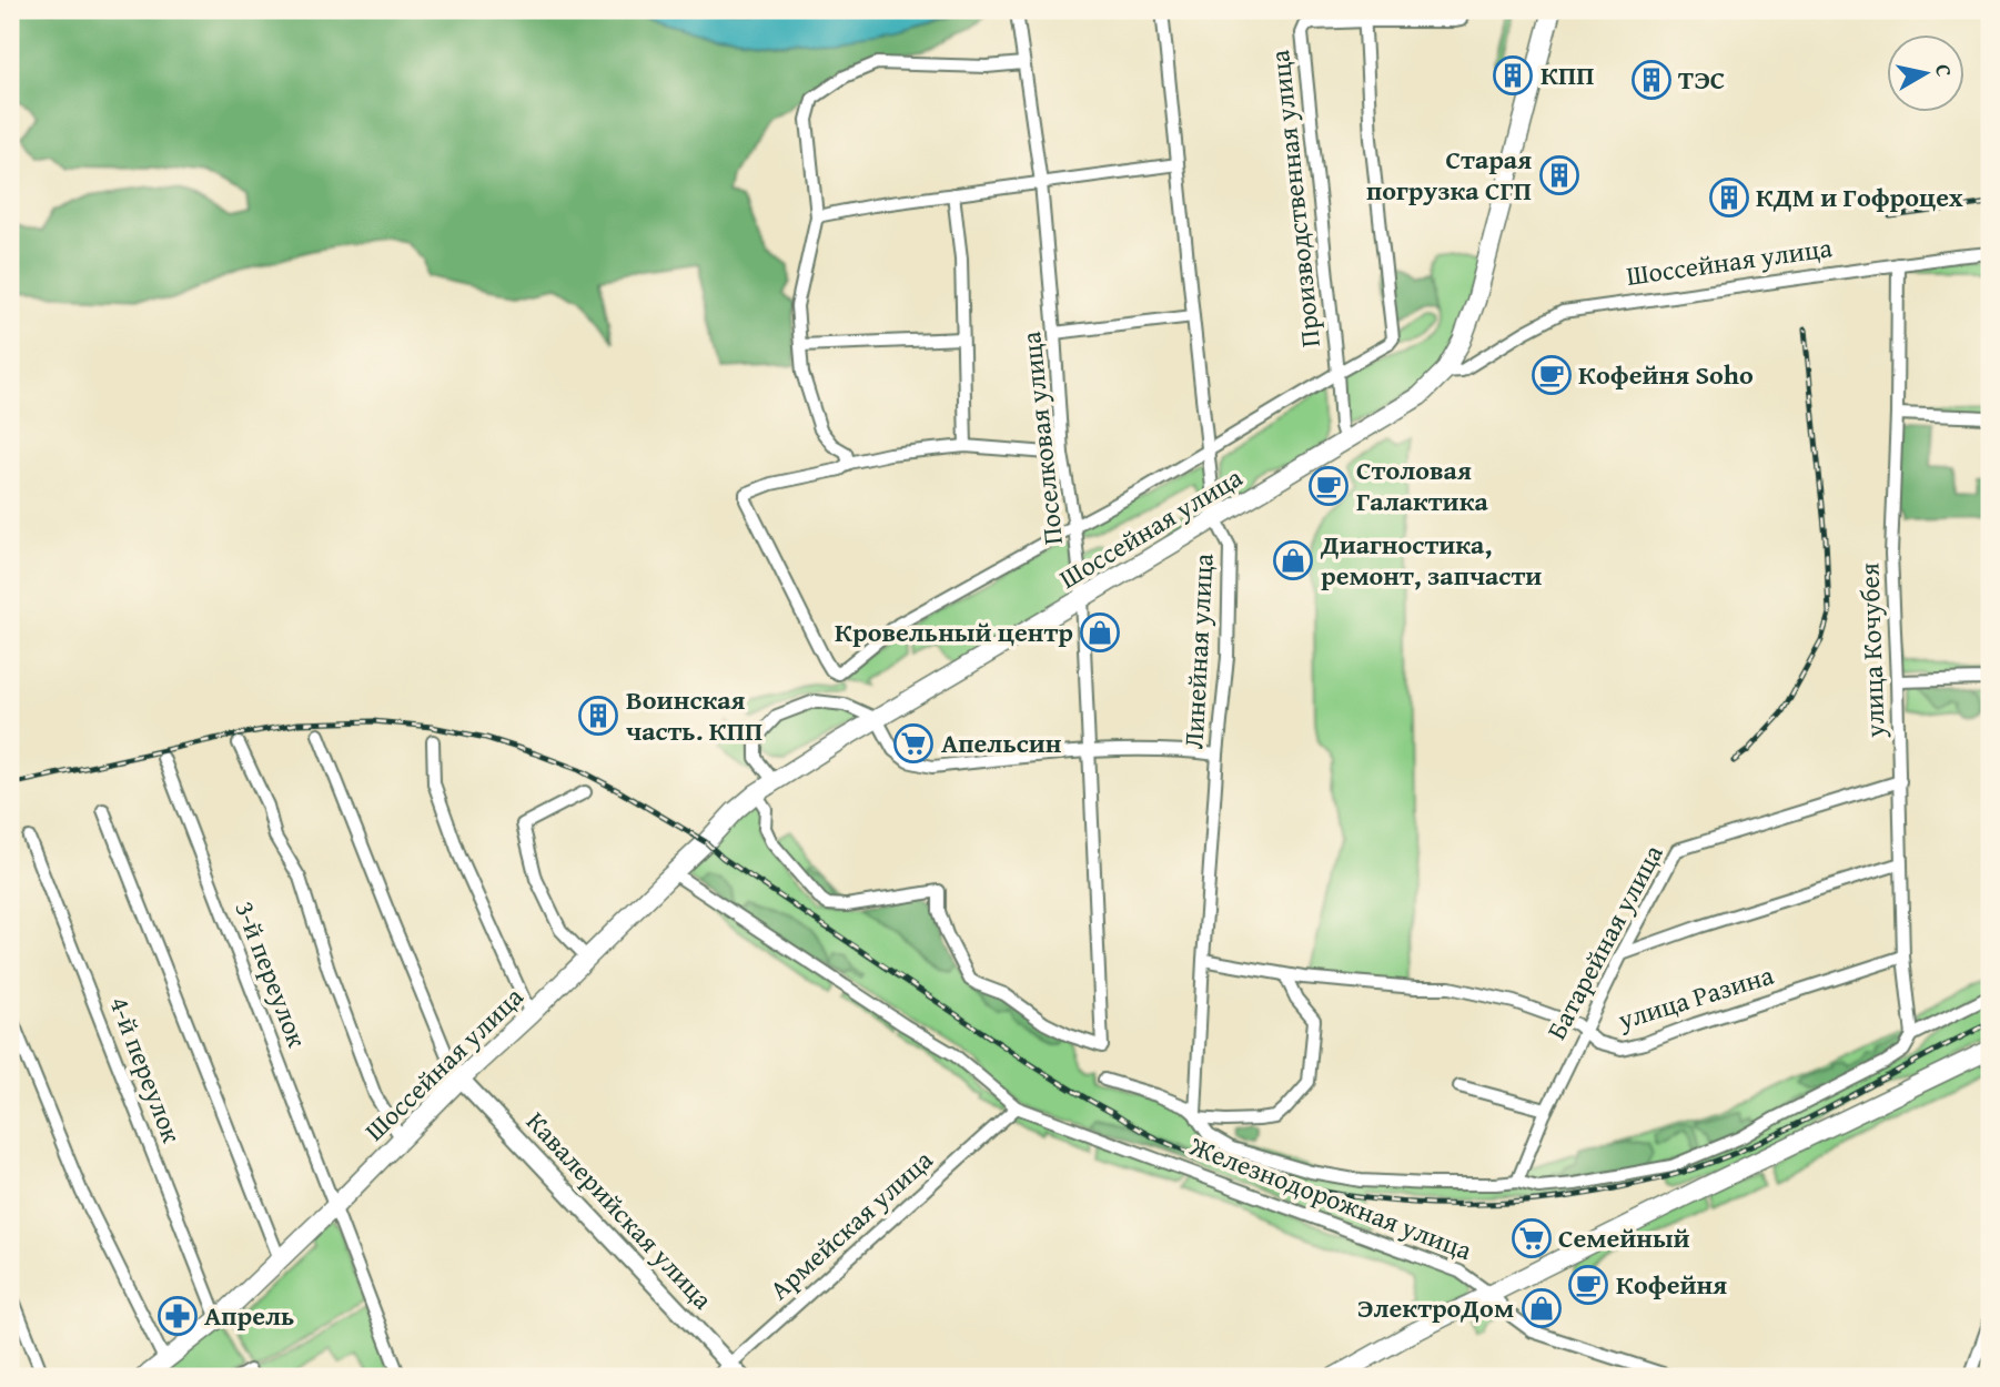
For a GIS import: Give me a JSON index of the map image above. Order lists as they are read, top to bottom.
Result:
{
  "streets": {
    "main road": ["Шоссейная улица", "Железнодорожная улица"],
    "street": [
      "Производственная улица",
      "Поселковая улица",
      "улица Кочубея",
      "Линейная улица",
      "Батарейная улица",
      "3-й переулок",
      "улица Разина",
      "4-й переулок",
      "Кавалерийская улица",
      "Армейская улица"
    ]
  },
  "crossings": [
    ["Производственная улица", "Шоссейная улица"],
    ["Шоссейная улица", "Поселковая улица"],
    ["Шоссейная улица", "улица Кочубея"],
    ["Шоссейная улица", "Линейная улица"],
    ["Шоссейная улица", "3-й переулок"],
    ["Шоссейная улица", "4-й переулок"],
    ["Шоссейная улица", "Железнодорожная улица"],
    ["Шоссейная улица", "Кавалерийская улица"],
    ["улица Кочубея", "Батарейная улица"],
    ["улица Кочубея", "улица Разина"],
    ["улица Кочубея", "Железнодорожная улица"],
    ["Линейная улица", "улица Разина"],
    ["Линейная улица", "Железнодорожная улица"],
    ["Батарейная улица", "улица Разина"],
    ["Батарейная улица", "Железнодорожная улица"],
    ["Железнодорожная улица", "Армейская улица"],
    ["Кавалерийская улица", "Армейская улица"]
  ],
  "places": {
    "building": [
      "КПП",
      "ТЭС",
      "Старая погрузка СГП",
      "КДМ и Гофроцех",
      "Воинская часть. КПП"
    ],
    "cafe": ["Кофейня Soho", "Столовая Галактика", "Кофейня"],
    "shop": ["Диагностика, ремонт, запчасти", "Кровельный центр", "ЭлектроДом"],
    "supermarket": ["Апельсин", "Семейный"],
    "pharmacy": ["Апрель"]
  },
  "north": "right"
}
